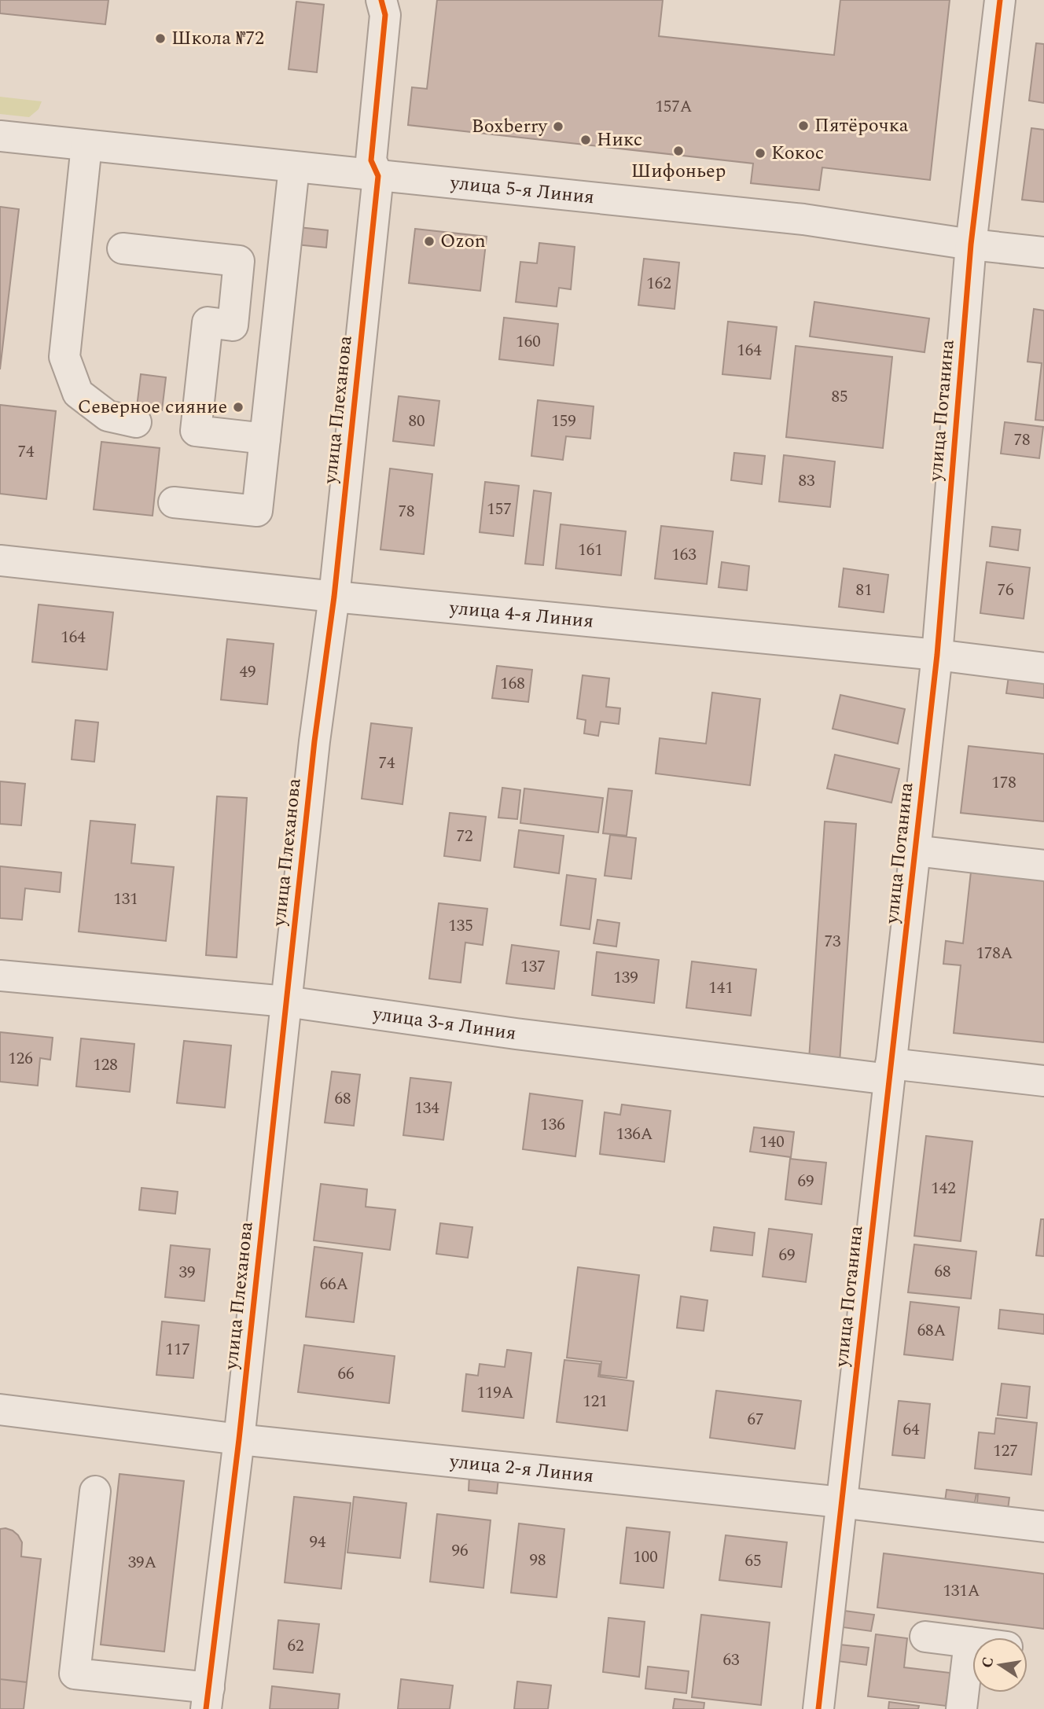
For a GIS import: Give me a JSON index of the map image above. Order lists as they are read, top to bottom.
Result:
{
  "streets": {
    "street": [
      "улица 5-я Линия",
      "улица Плеханова",
      "улица Потанина",
      "улица 4-я Линия",
      "улица 3-я Линия",
      "улица 2-я Линия"
    ]
  },
  "crossings": [
    ["улица 5-я Линия", "улица Плеханова"],
    ["улица 5-я Линия", "улица Потанина"],
    ["улица Плеханова", "улица 4-я Линия"],
    ["улица Плеханова", "улица 3-я Линия"],
    ["улица Плеханова", "улица 2-я Линия"],
    ["улица Потанина", "улица 4-я Линия"],
    ["улица Потанина", "улица 3-я Линия"],
    ["улица Потанина", "улица 2-я Линия"]
  ],
  "places": [
    "Школа №72",
    "Пятёрочка",
    "Boxberry",
    "Никс",
    "Шифоньер",
    "Кокос",
    "Ozon",
    "Северное сияние"
  ],
  "house_numbers": [
    "157А",
    "162",
    "160",
    "164",
    "85",
    "80",
    "159",
    "78",
    "74",
    "83",
    "157",
    "78",
    "161",
    "163",
    "81",
    "76",
    "164",
    "49",
    "168",
    "74",
    "178",
    "72",
    "131",
    "135",
    "73",
    "178А",
    "137",
    "139",
    "141",
    "126",
    "128",
    "68",
    "134",
    "136",
    "136А",
    "140",
    "69",
    "142",
    "69",
    "68",
    "39",
    "66А",
    "68А",
    "117",
    "66",
    "119А",
    "121",
    "67",
    "64",
    "127",
    "94",
    "96",
    "100",
    "98",
    "65",
    "39А",
    "131А",
    "62",
    "63"
  ],
  "north": "left"
}
